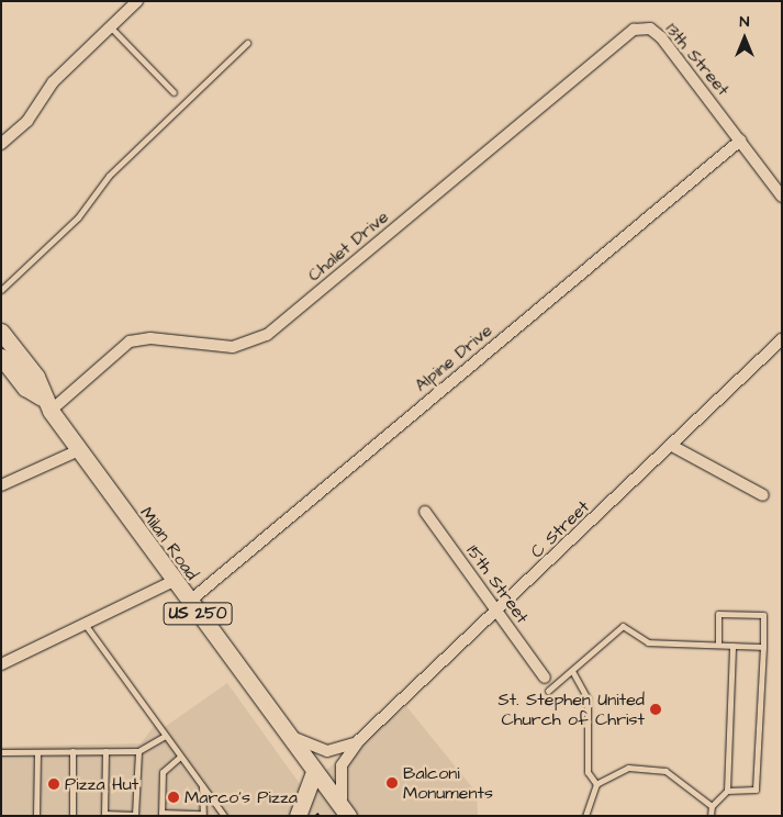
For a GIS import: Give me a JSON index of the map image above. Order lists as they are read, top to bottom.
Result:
{
  "streets": {
    "main road": ["Milan Road", "US 250"],
    "street": [
      "13th Street",
      "Chalet Drive",
      "Alpine Drive",
      "C Street",
      "15th Street"
    ]
  },
  "crossings": [
    ["13th Street", "Chalet Drive"],
    ["13th Street", "Alpine Drive"],
    ["Chalet Drive", "Milan Road"],
    ["Alpine Drive", "Milan Road"],
    ["C Street", "Milan Road"],
    ["C Street", "15th Street"]
  ],
  "places": [
    "St. Stephen United Church of Christ",
    "Balconi Monuments",
    "Pizza Hut",
    "Marco's Pizza"
  ],
  "north": "top"
}
